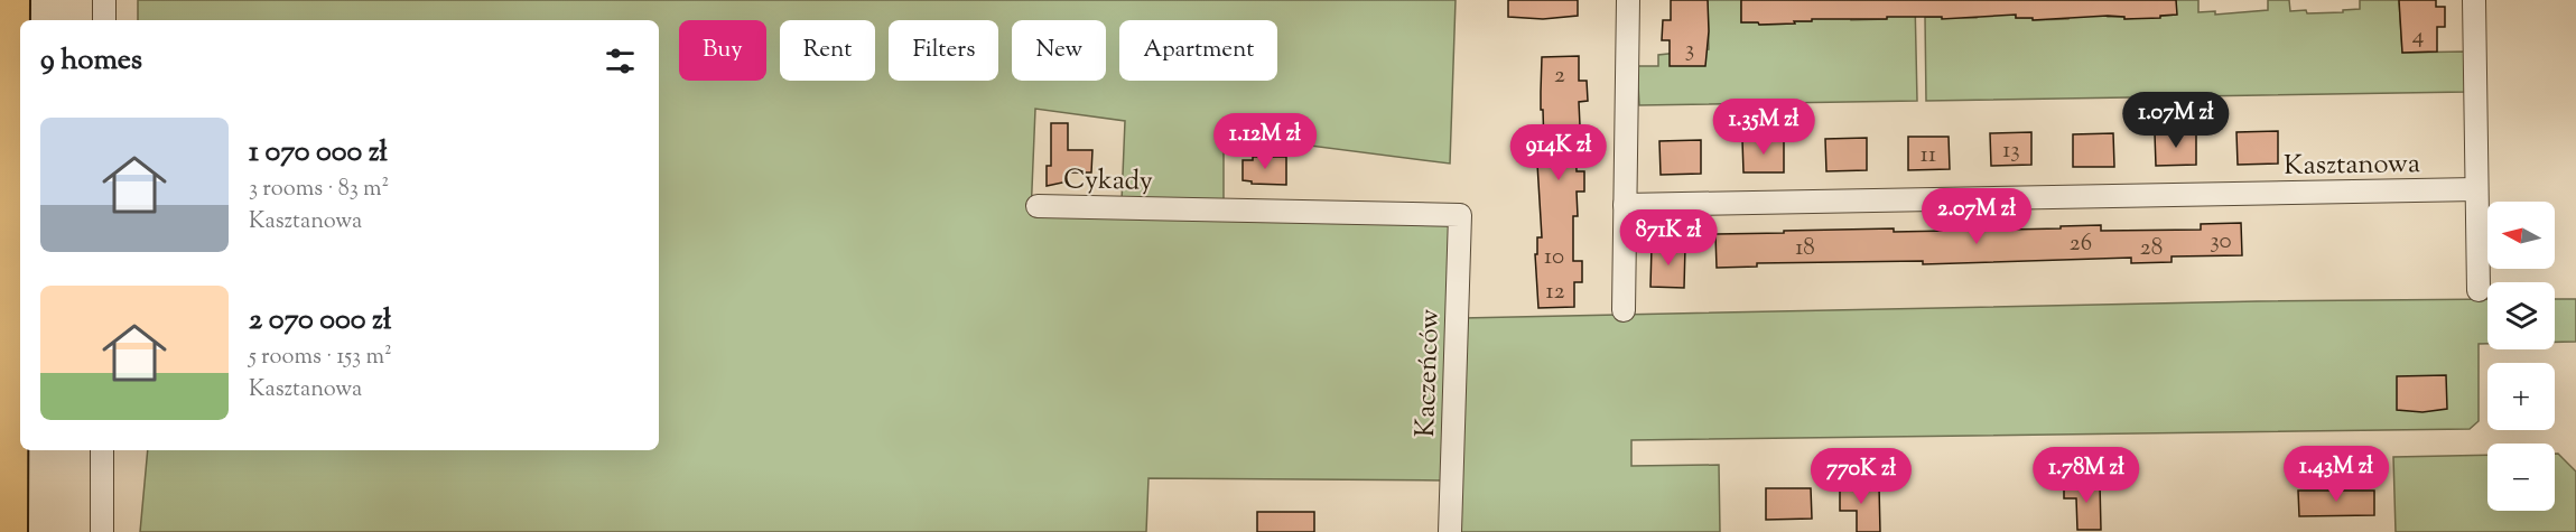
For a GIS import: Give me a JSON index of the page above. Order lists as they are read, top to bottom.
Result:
{
  "streets": {
    "street": ["Kasztanowa", "Cykady", "Kaczeńców"]
  },
  "crossings": [
    ["Cykady", "Kaczeńców"]
  ],
  "house_numbers": [
    "4",
    "3",
    "2",
    "13",
    "11",
    "30",
    "26",
    "18",
    "28",
    "10",
    "12"
  ],
  "north": "left",
  "page": {
    "chip": [
      "Buy",
      "Rent",
      "Filters",
      "New",
      "Apartment"
    ],
    "heading": "9 homes",
    "price": [
      "1.07M zł",
      "1.35M zł",
      "1.12M zł",
      "914K zł",
      "2.07M zł",
      "871K zł",
      "1.43M zł",
      "1.78M zł",
      "770K zł"
    ],
    "list": [
      {
        "name": "1 070 000 zł",
        "note": "3 rooms · 83 m² · Kasztanowa"
      },
      {
        "name": "2 070 000 zł",
        "note": "5 rooms · 153 m² · Kasztanowa"
      }
    ],
    "map_buttons": ["+", "−"]
  }
}
